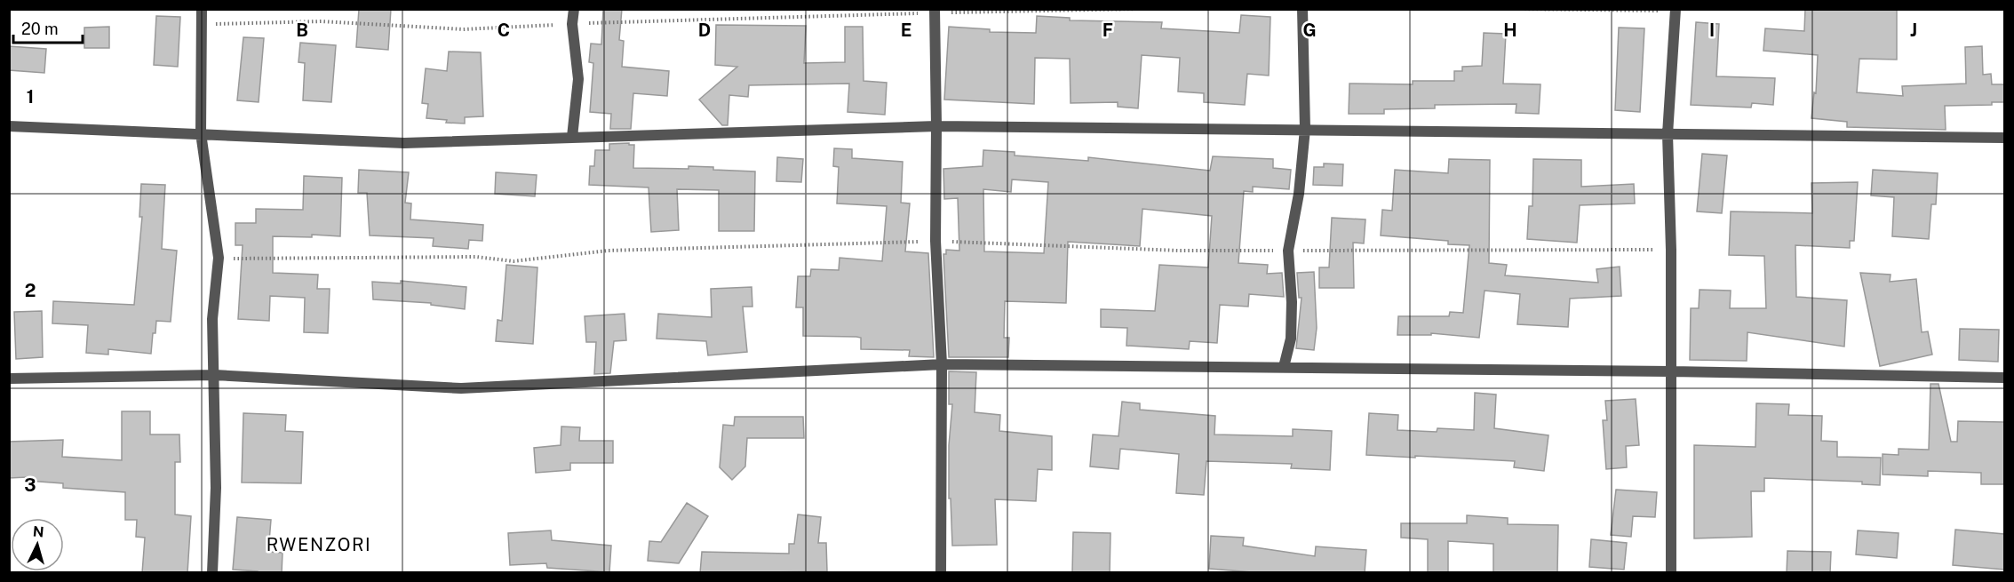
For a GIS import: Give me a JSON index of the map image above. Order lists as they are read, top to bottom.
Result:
{
  "districts": ["RWENZORI"],
  "scale_bar": "20 m",
  "north": "top",
  "grid": {
    "columns": [
      "B",
      "C",
      "D",
      "E",
      "F",
      "G",
      "H",
      "I",
      "J"
    ],
    "rows": ["1", "2", "3"]
  }
}
